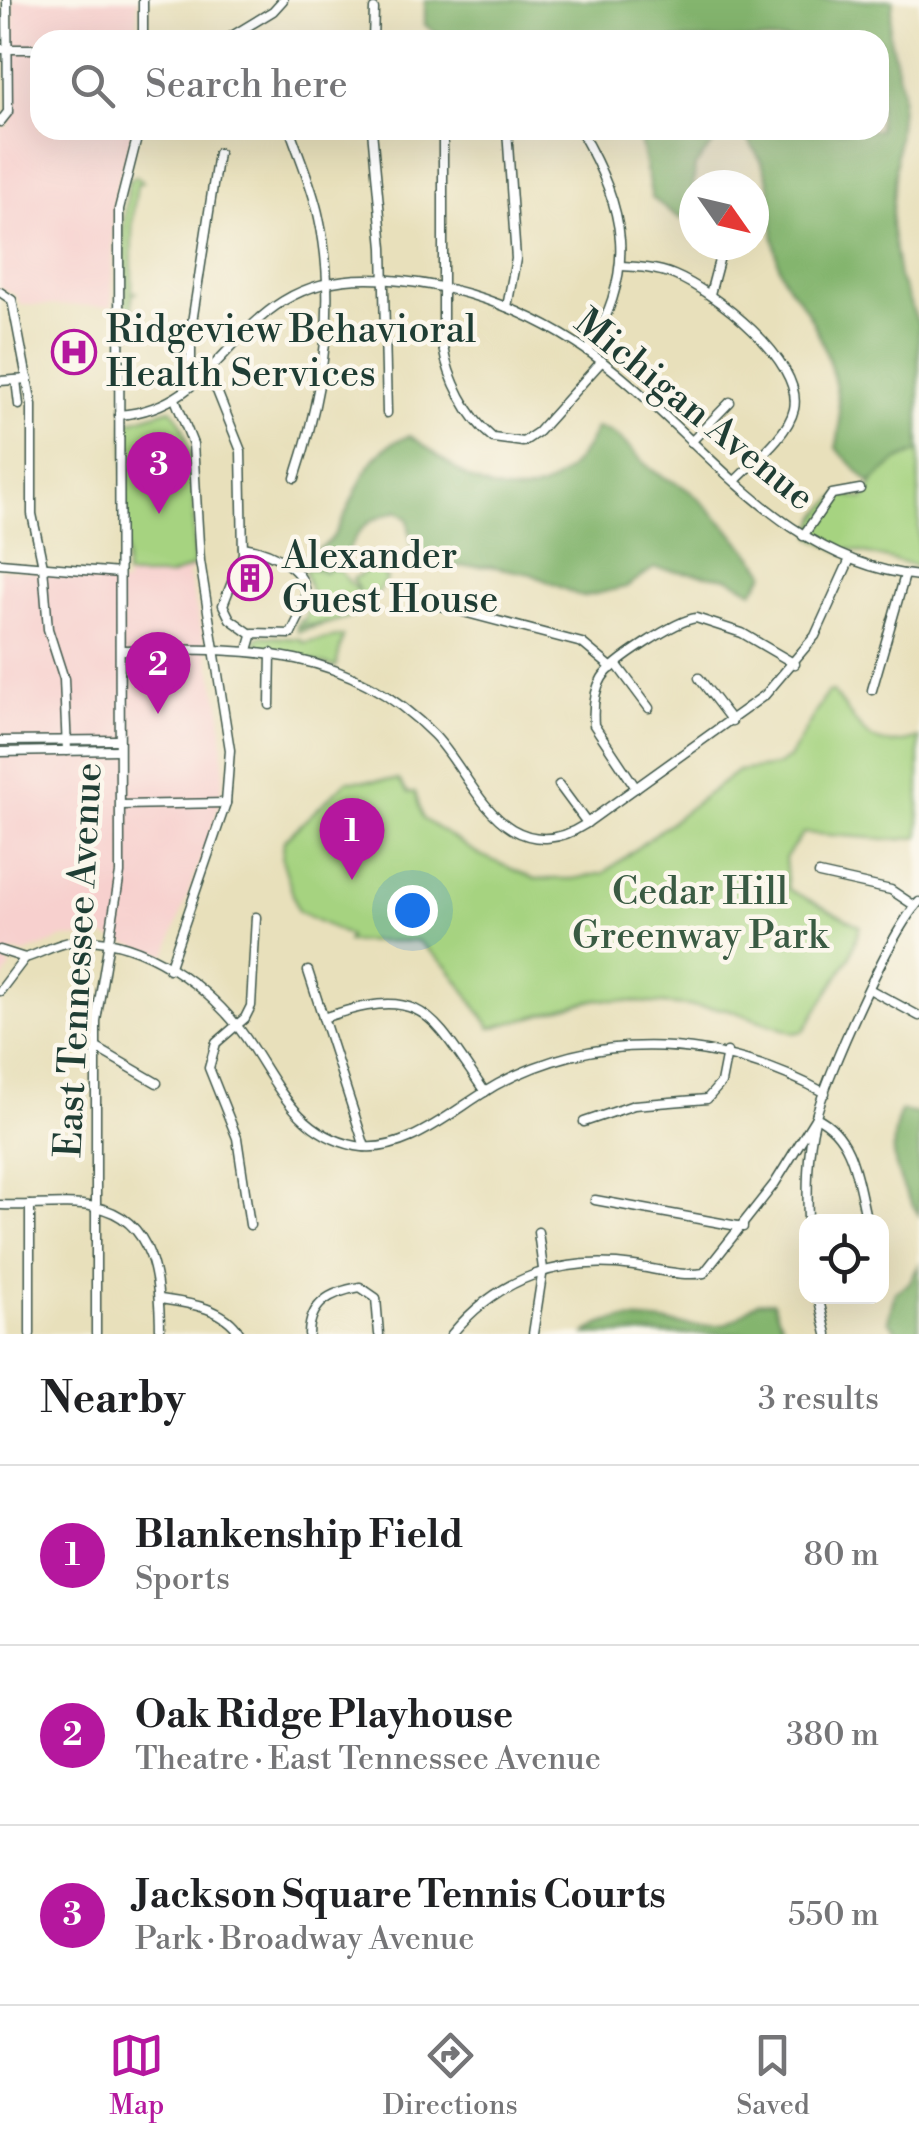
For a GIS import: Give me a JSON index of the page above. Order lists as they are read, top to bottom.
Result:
{
  "streets": {
    "street": ["Michigan Avenue", "East Tennessee Avenue"]
  },
  "crossings": [
    ["Michigan Avenue", "East Tennessee Avenue"]
  ],
  "parks": ["Cedar Hill Greenway Park"],
  "places": {
    "hospital": ["Ridgeview Behavioral Health Services"],
    "building": ["Alexander Guest House"]
  },
  "north": "bottom right",
  "page": {
    "search": "Search here",
    "pins": ["3", "2", "1"],
    "heading": ["Nearby", "3 results"],
    "list": [
      {
        "mark": "1",
        "name": "Blankenship Field",
        "note": "Sports",
        "value": "80 m"
      },
      {
        "mark": "2",
        "name": "Oak Ridge Playhouse",
        "note": "Theatre · East Tennessee Avenue",
        "value": "380 m"
      },
      {
        "mark": "3",
        "name": "Jackson Square Tennis Courts",
        "note": "Park · Broadway Avenue",
        "value": "550 m"
      }
    ],
    "nav": ["Map", "Directions", "Saved"]
  }
}
